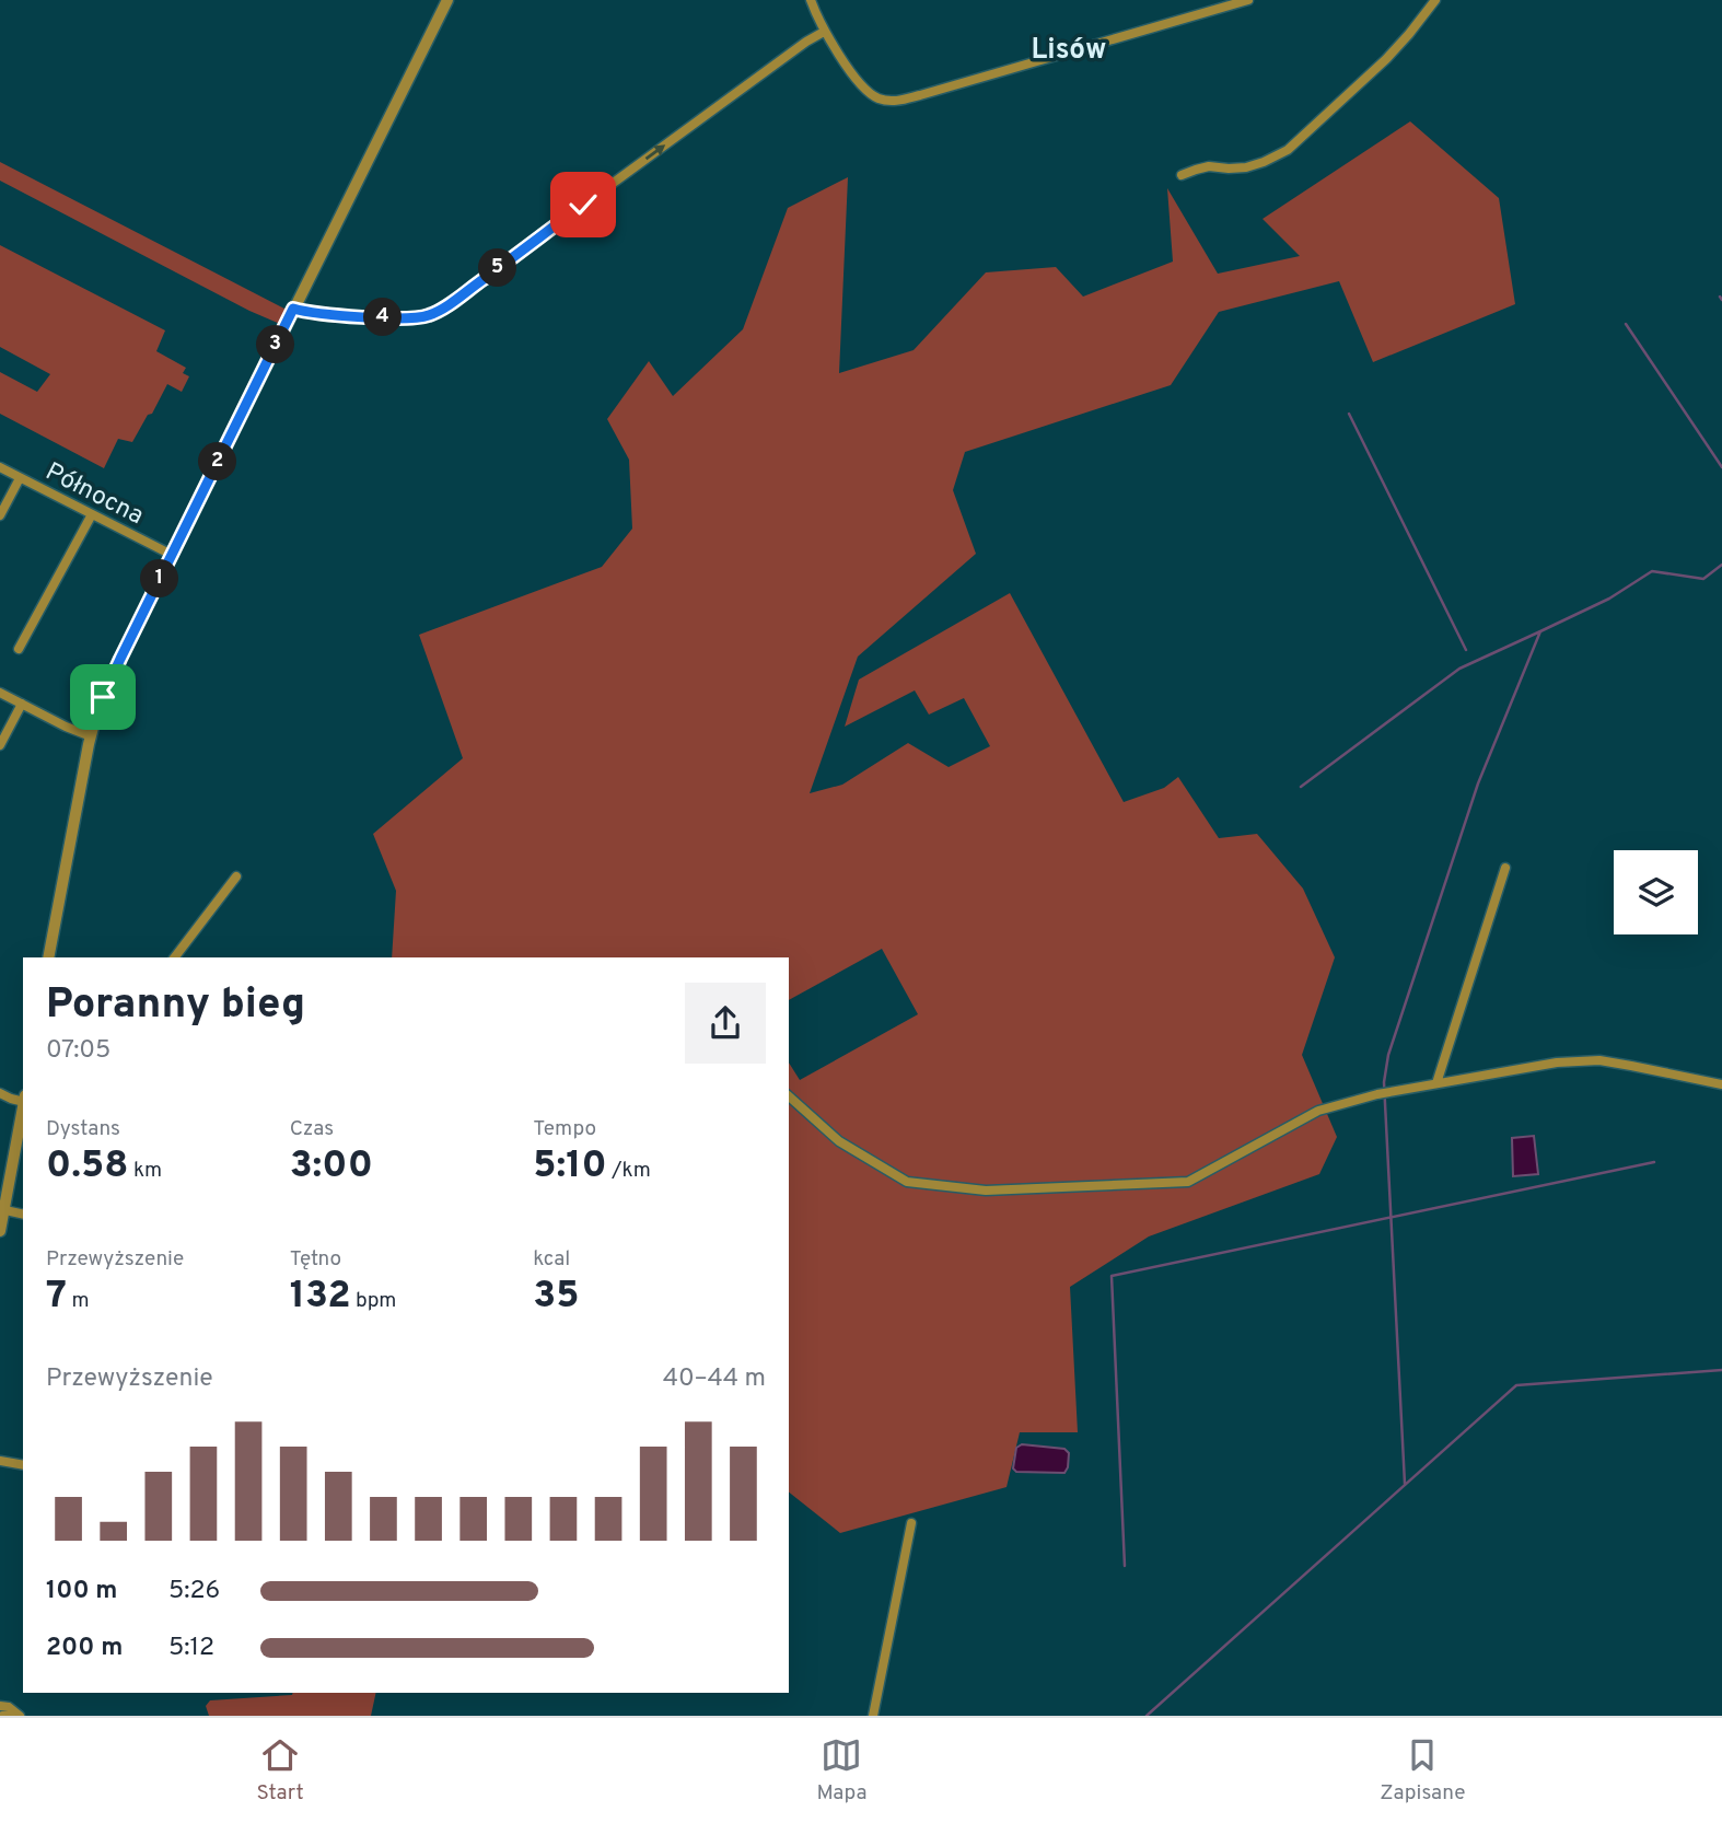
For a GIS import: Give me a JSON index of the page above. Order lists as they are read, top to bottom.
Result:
{
  "streets": {
    "street": ["Północna"]
  },
  "districts": ["Lisów"],
  "page": {
    "pins": [
      "5",
      "4",
      "3",
      "2",
      "1"
    ],
    "heading": ["Poranny bieg", "07:05"],
    "stats": [
      ["Dystans", "0.58 km"],
      ["Czas", "3:00"],
      ["Tempo", "5:10 /km"],
      ["Przewyższenie", "7 m"],
      ["Tętno", "132 bpm"],
      ["kcal", "35"]
    ],
    "chart": ["Przewyższenie", "40–44 m"],
    "list": [
      {
        "name": "100 m",
        "note": "5:26"
      },
      {
        "name": "200 m",
        "note": "5:12"
      }
    ],
    "tabs": ["Start", "Mapa", "Zapisane"]
  }
}
